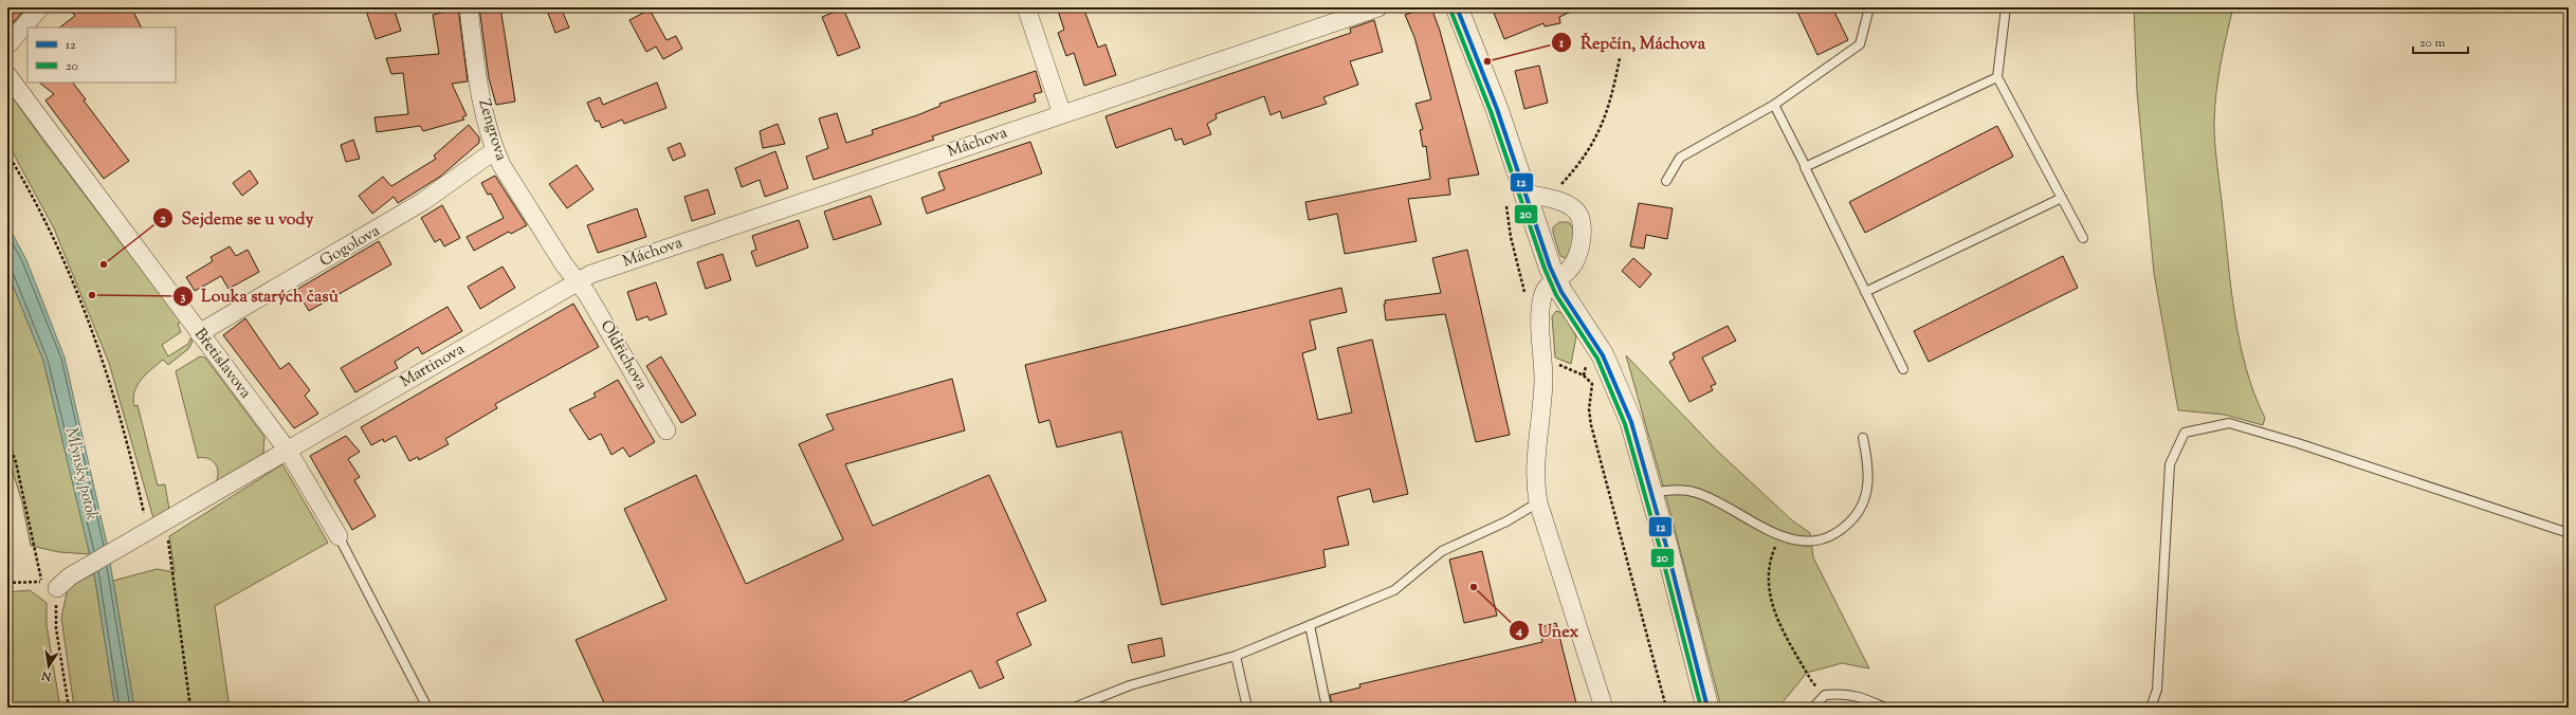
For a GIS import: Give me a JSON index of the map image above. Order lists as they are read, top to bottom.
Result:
{
  "streets": {
    "street": [
      "Zengrova",
      "Máchova",
      "Gogolova",
      "Oldřichova",
      "Břetislavova",
      "Martinova"
    ]
  },
  "crossings": [
    ["Zengrova", "Máchova"],
    ["Zengrova", "Gogolova"],
    ["Zengrova", "Oldřichova"],
    ["Zengrova", "Martinova"],
    ["Máchova", "Oldřichova"],
    ["Máchova", "Martinova"],
    ["Gogolova", "Břetislavova"],
    ["Oldřichova", "Martinova"],
    ["Břetislavova", "Martinova"]
  ],
  "water": ["Mlýnský potok"],
  "places": [
    "Řepčín, Máchova",
    "Sejdeme se u vody",
    "Louka starých časů",
    "Unex"
  ],
  "lines": ["transit line 12", "transit line 20"],
  "legend": ["12", "20"],
  "scale_bar": "20 m",
  "north": "bottom"
}
